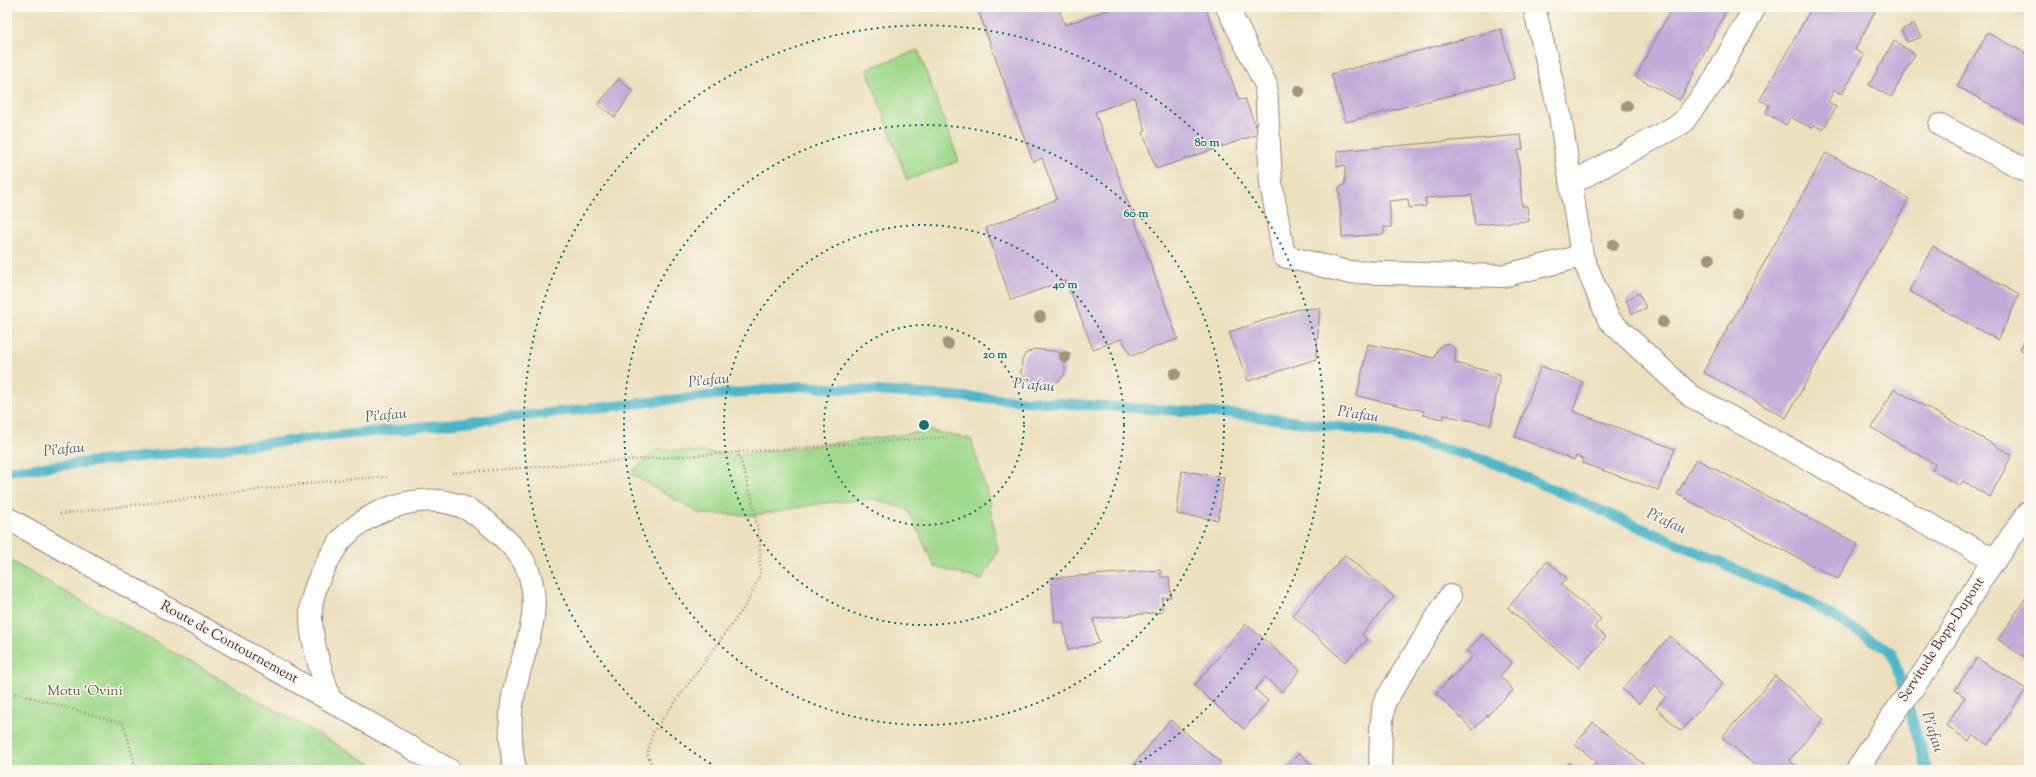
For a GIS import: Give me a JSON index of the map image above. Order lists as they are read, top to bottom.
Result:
{
  "streets": {
    "street": ["Servitude Bopp-Dupont", "Route de Contournement"]
  },
  "water": ["Pi'afau"],
  "parks": ["Motu 'Ōvini"],
  "rings": [
    "80 m",
    "60 m",
    "40 m",
    "20 m"
  ]
}
